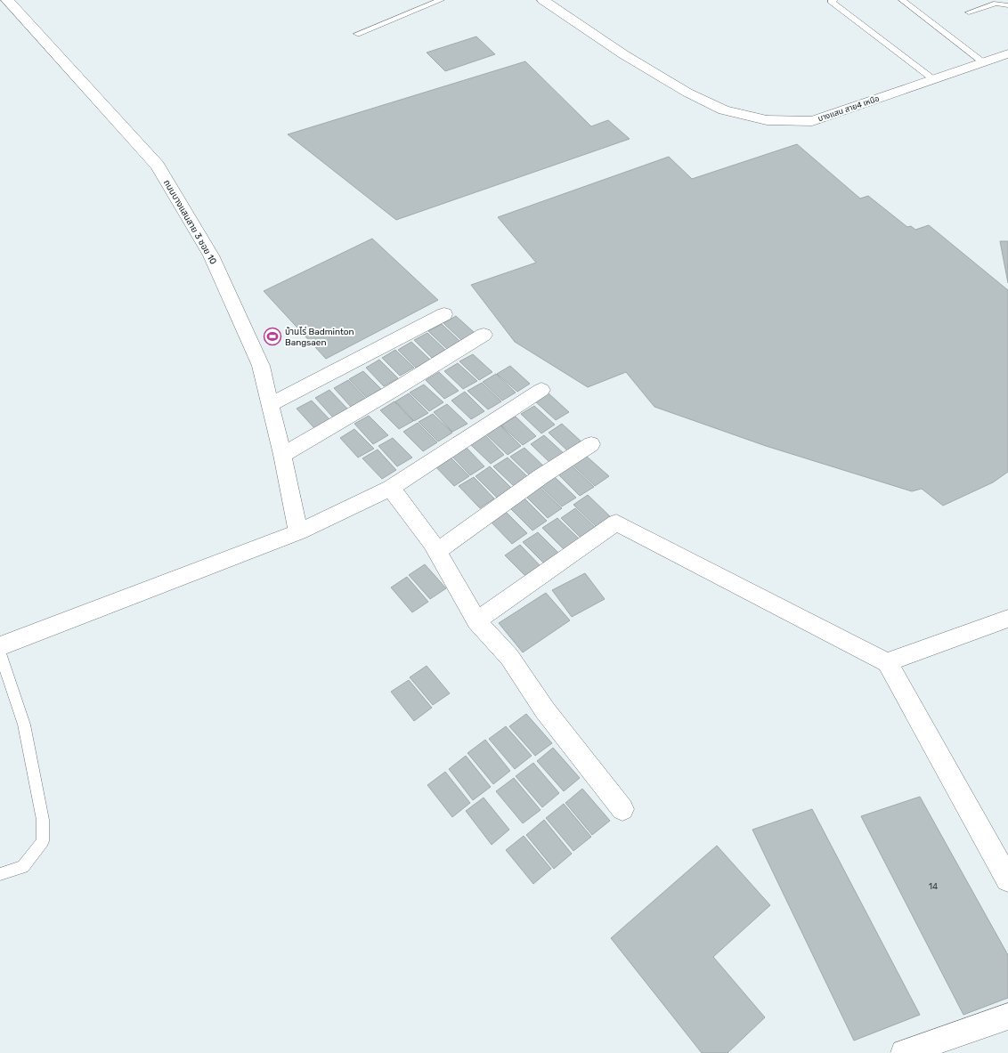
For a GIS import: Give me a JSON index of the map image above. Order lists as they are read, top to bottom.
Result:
{
  "streets": {
    "street": ["บางแสน สาย4 เหนือ", "ถนนบางแสนสาย 3 ซอย 10"]
  },
  "places": {
    "sports": ["บ้านไร่ Badminton Bangsaen"]
  },
  "house_numbers": ["14"]
}
